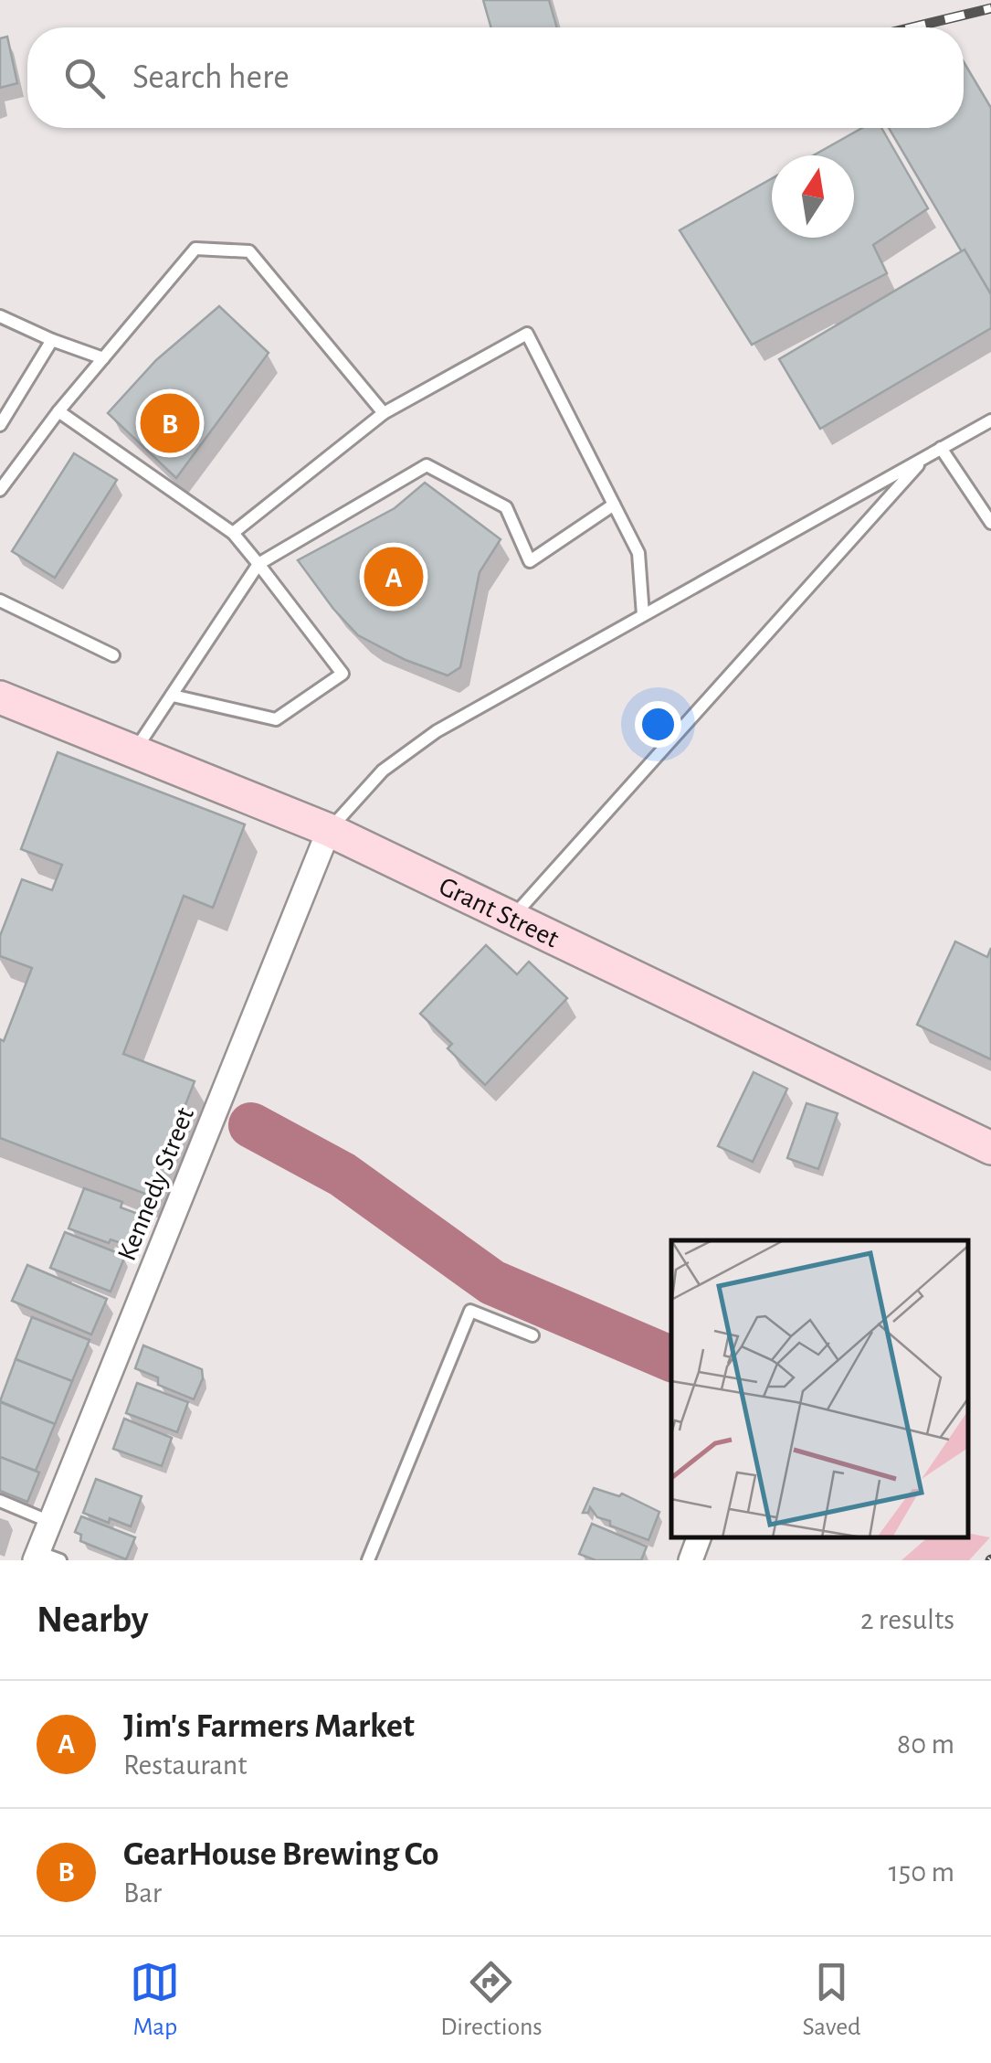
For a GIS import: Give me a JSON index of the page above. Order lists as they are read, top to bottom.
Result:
{
  "streets": {
    "street": ["Grant Street", "Kennedy Street"]
  },
  "crossings": [
    ["Grant Street", "Kennedy Street"]
  ],
  "north": "top",
  "page": {
    "search": "Search here",
    "pins": ["B", "A"],
    "heading": ["Nearby", "2 results"],
    "list": [
      {
        "mark": "A",
        "name": "Jim's Farmers Market",
        "note": "Restaurant",
        "value": "80 m"
      },
      {
        "mark": "B",
        "name": "GearHouse Brewing Co",
        "note": "Bar",
        "value": "150 m"
      }
    ],
    "nav": ["Map", "Directions", "Saved"]
  }
}
